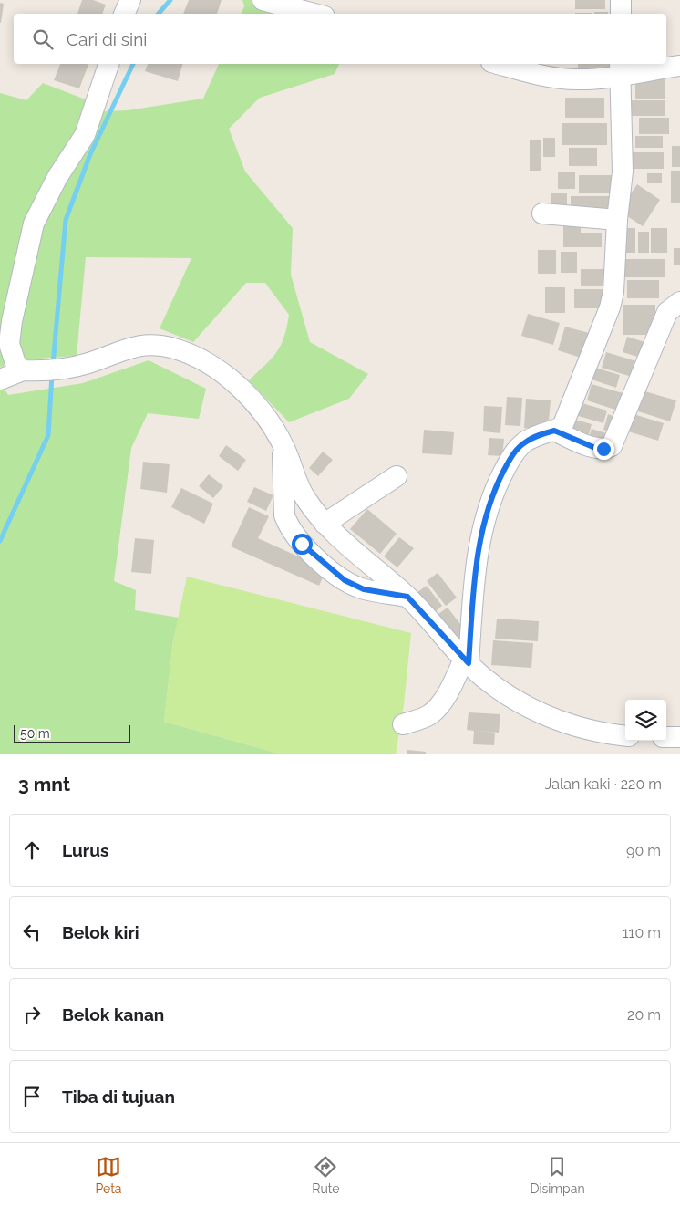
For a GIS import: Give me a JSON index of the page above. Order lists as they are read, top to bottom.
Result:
{
  "scale_bar": "50 m",
  "page": {
    "search": "Cari di sini",
    "scale": "50 m",
    "heading": ["3 mnt", "Jalan kaki · 220 m"],
    "list": [
      ["Lurus", "90 m"],
      ["Belok kiri", "110 m"],
      ["Belok kanan", "20 m"],
      "Tiba di tujuan"
    ],
    "nav": ["Peta", "Rute", "Disimpan"]
  }
}
